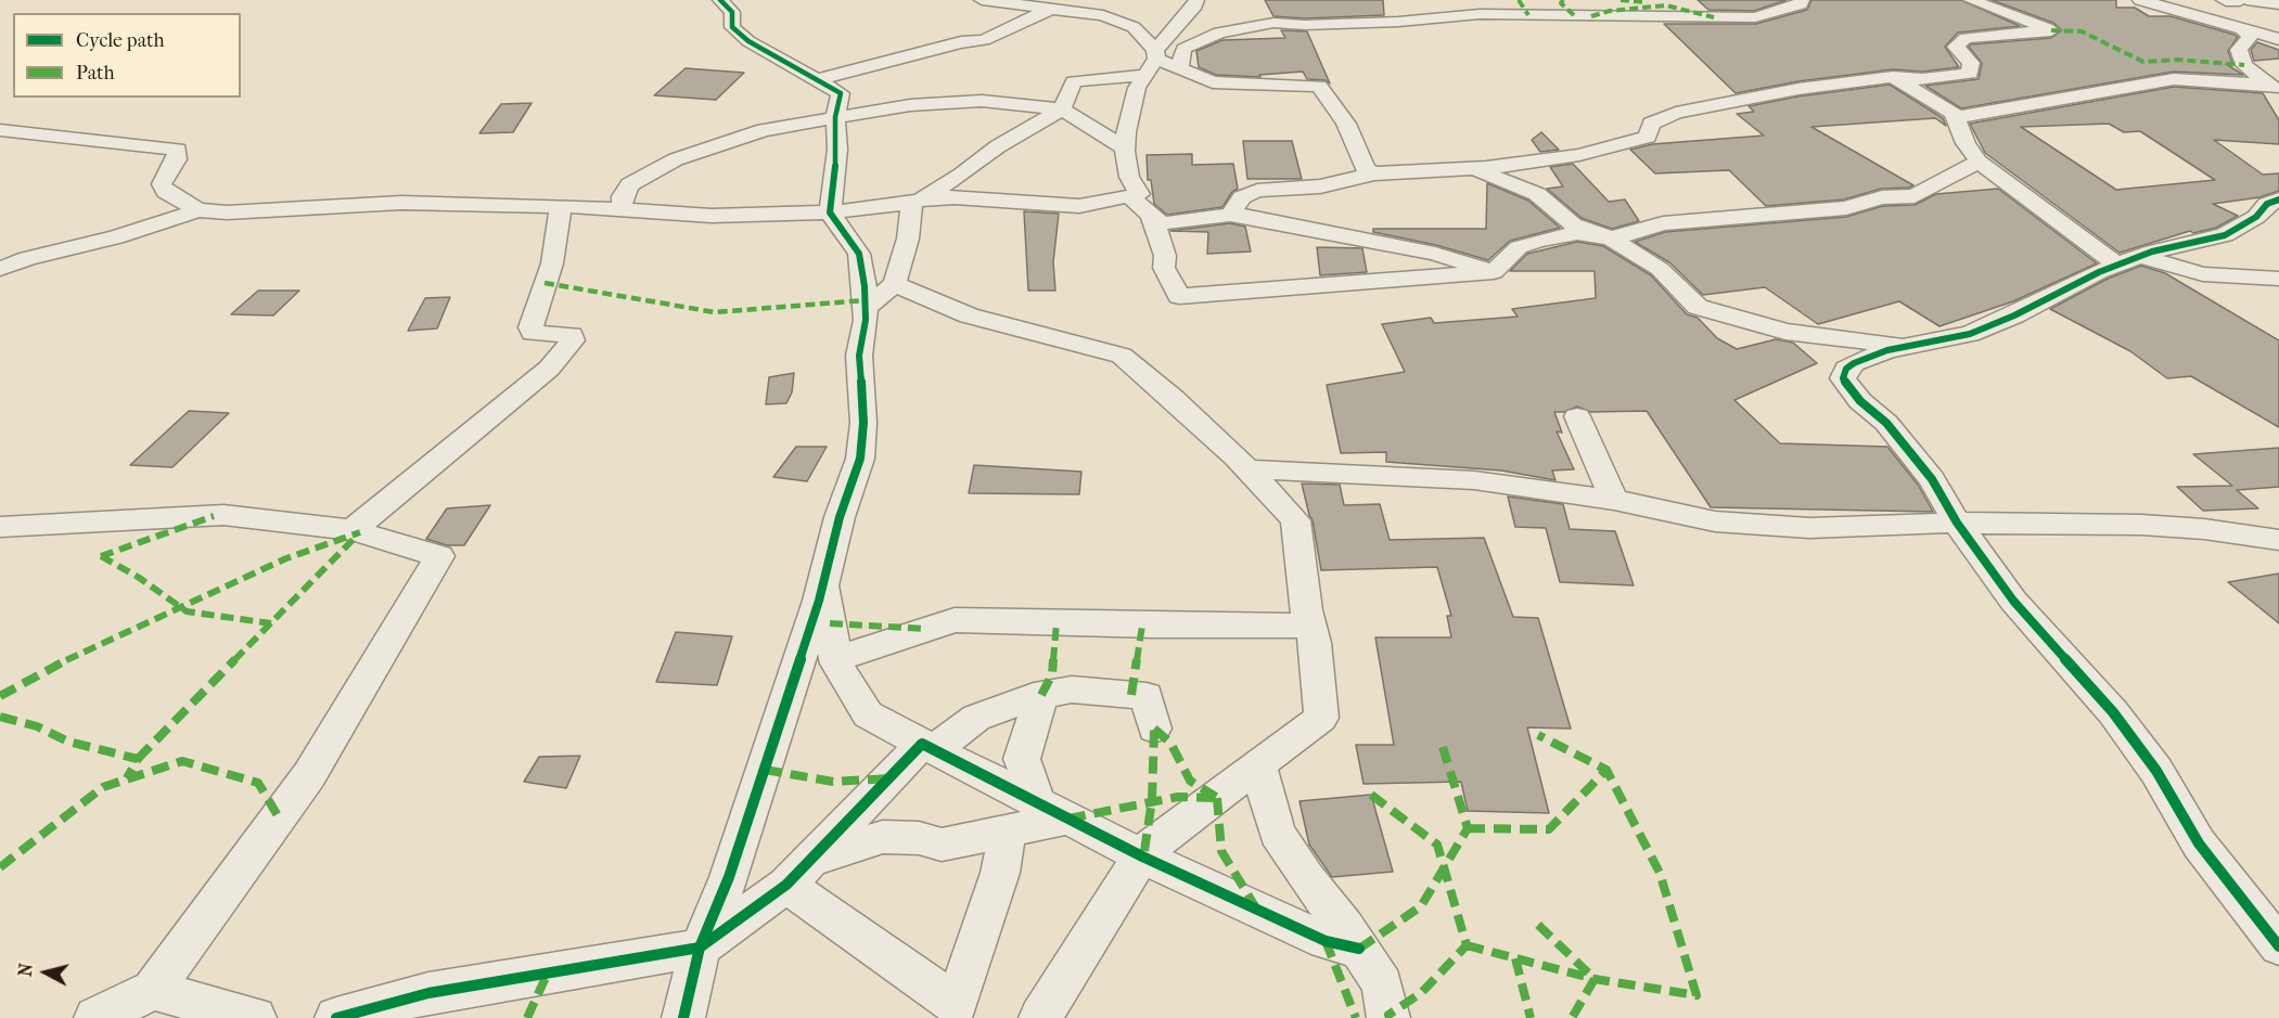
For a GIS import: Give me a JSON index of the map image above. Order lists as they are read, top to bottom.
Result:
{
  "legend": ["Cycle path", "Path"],
  "north": "left"
}
